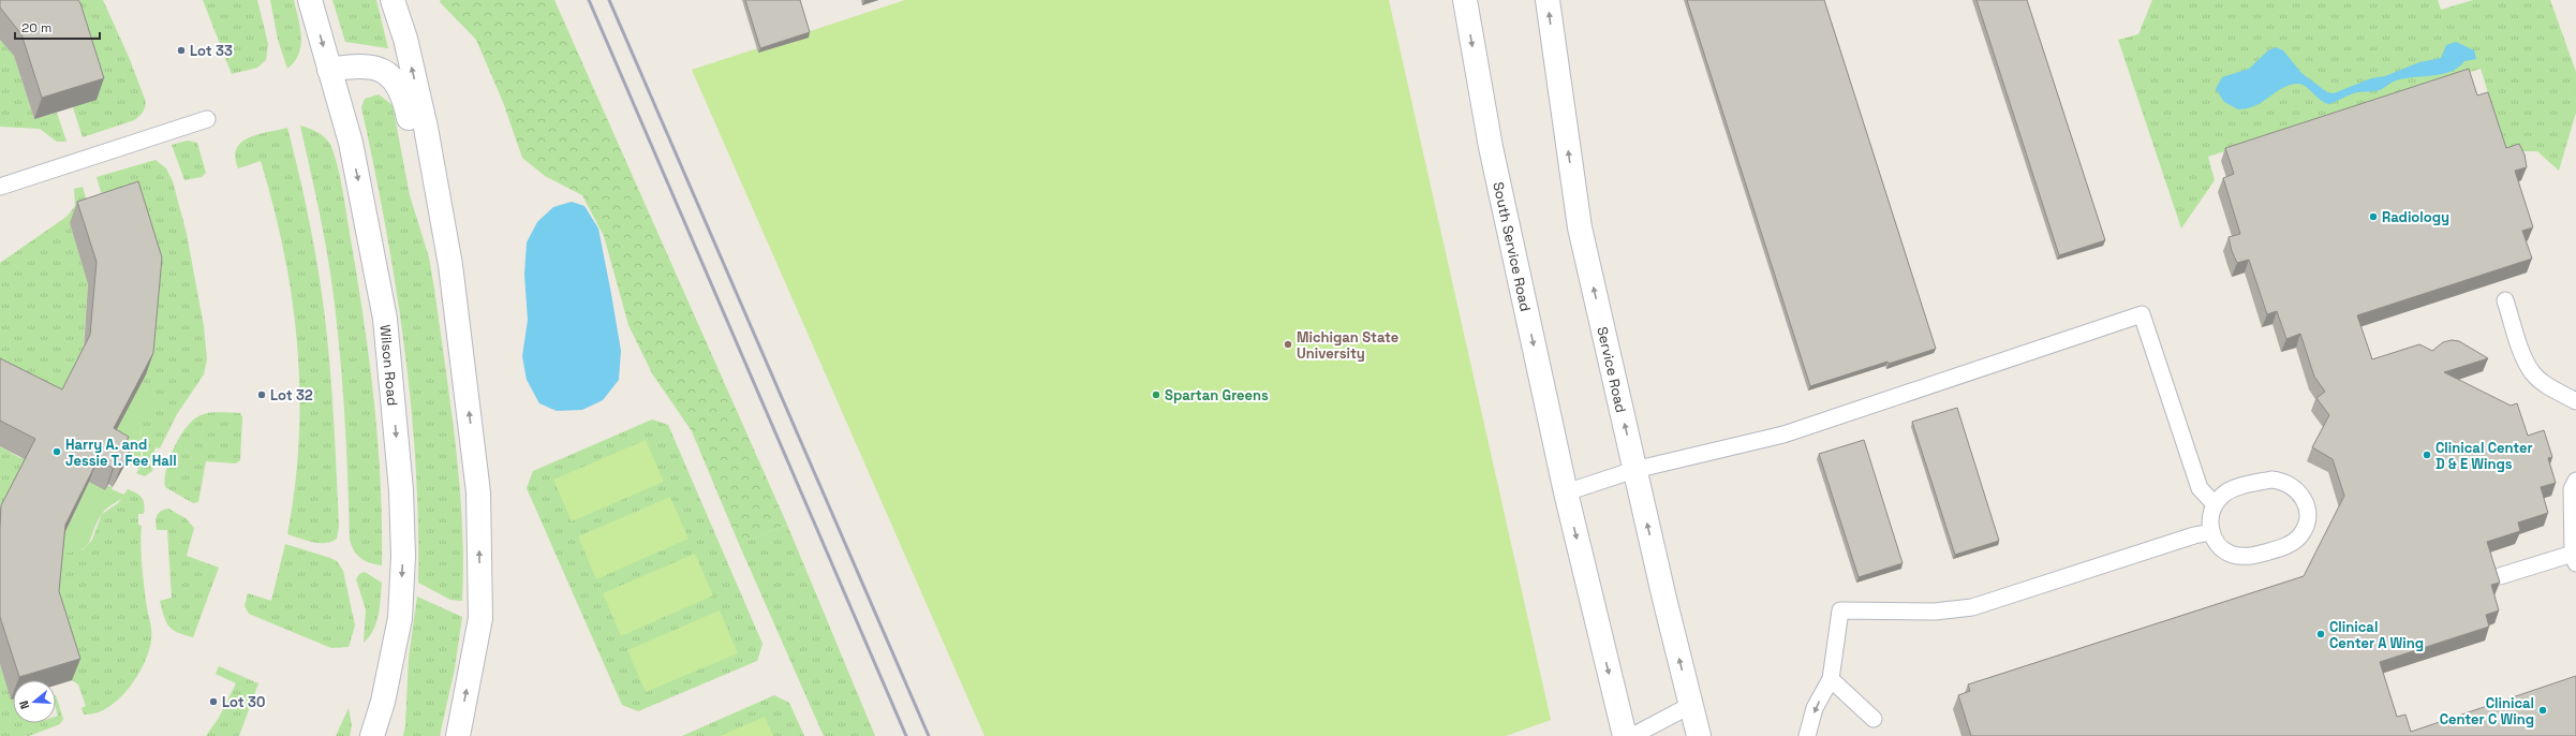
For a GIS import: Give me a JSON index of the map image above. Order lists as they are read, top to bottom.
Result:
{
  "streets": {
    "street": ["South Service Road", "Wilson Road", "Service Road"]
  },
  "one_way": ["South Service Road"],
  "places": [
    "Lot 33",
    "Radiology",
    "Michigan State University",
    "Lot 32",
    "Spartan Greens",
    "Harry A. and Jessie T. Fee Hall",
    "Clinical Center D & E Wings",
    "Clinical Center A Wing",
    "Lot 30",
    "Clinical Center C Wing"
  ],
  "scale_bar": "20 m",
  "north": "left"
}
